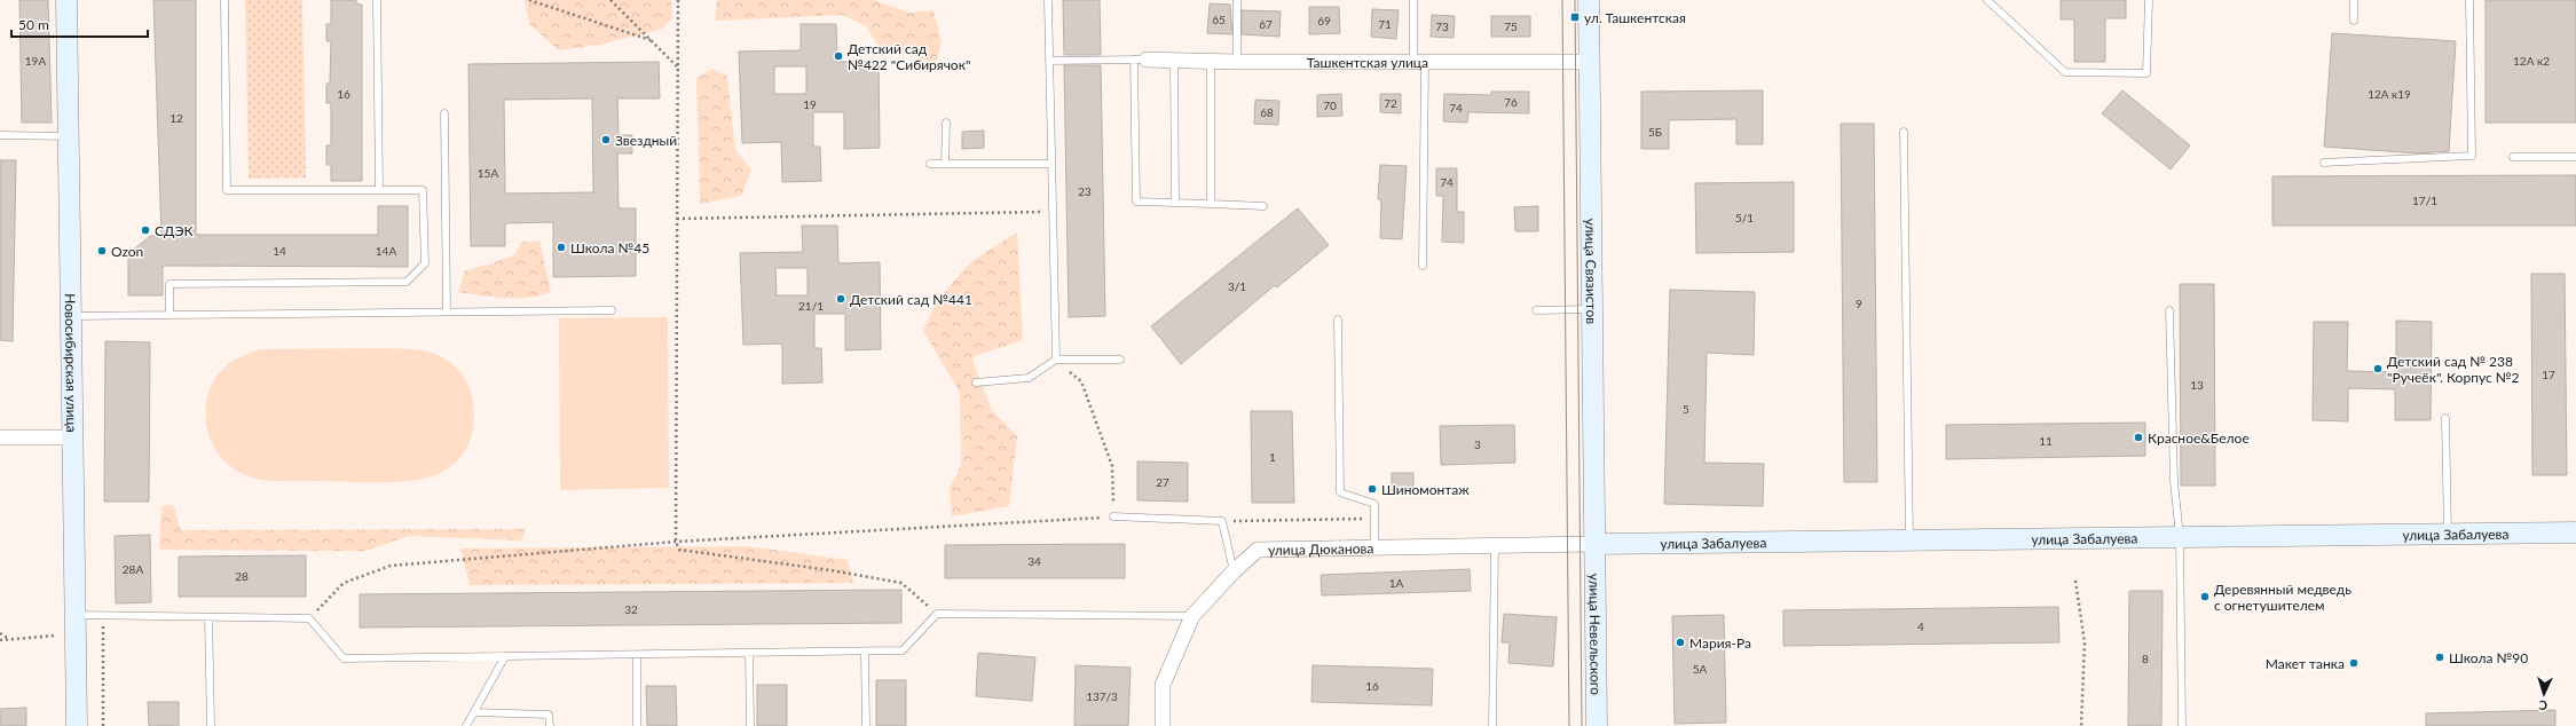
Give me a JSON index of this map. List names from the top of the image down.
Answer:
{
  "streets": {
    "street": [
      "Ташкентская улица",
      "улица Связистов",
      "Новосибирская улица",
      "улица Забалуева",
      "улица Дюканова",
      "улица Невельского"
    ]
  },
  "crossings": [
    ["Ташкентская улица", "улица Связистов"],
    ["улица Связистов", "улица Забалуева"],
    ["улица Связистов", "улица Дюканова"],
    ["улица Связистов", "улица Невельского"],
    ["улица Забалуева", "улица Дюканова"],
    ["улица Забалуева", "улица Невельского"],
    ["улица Дюканова", "улица Невельского"]
  ],
  "places": {
    "transit": ["ул. Ташкентская"],
    "other": [
      "Детский сад №422 \"Сибирячок\"",
      "Звездный",
      "СДЭК",
      "Школа №45",
      "Ozon",
      "Детский сад №441",
      "Детский сад № 238 \"Ручеёк\". Корпус №2",
      "Красное&Белое",
      "Шиномонтаж",
      "Деревянный медведь с огнетушителем",
      "Мария-Ра",
      "Школа №90",
      "Макет танка"
    ]
  },
  "house_numbers": [
    "65",
    "69",
    "67",
    "71",
    "73",
    "75",
    "19А",
    "12А к2",
    "16",
    "12А к19",
    "76",
    "72",
    "19",
    "70",
    "74",
    "68",
    "12",
    "5Б",
    "15А",
    "74",
    "23",
    "17/1",
    "5/1",
    "14",
    "14А",
    "3/1",
    "9",
    "21/1",
    "17",
    "13",
    "5",
    "11",
    "3",
    "1",
    "27",
    "34",
    "28А",
    "28",
    "1А",
    "32",
    "4",
    "8",
    "5А",
    "16",
    "137/3"
  ],
  "scale_bar": "50 m",
  "north": "bottom"
}
